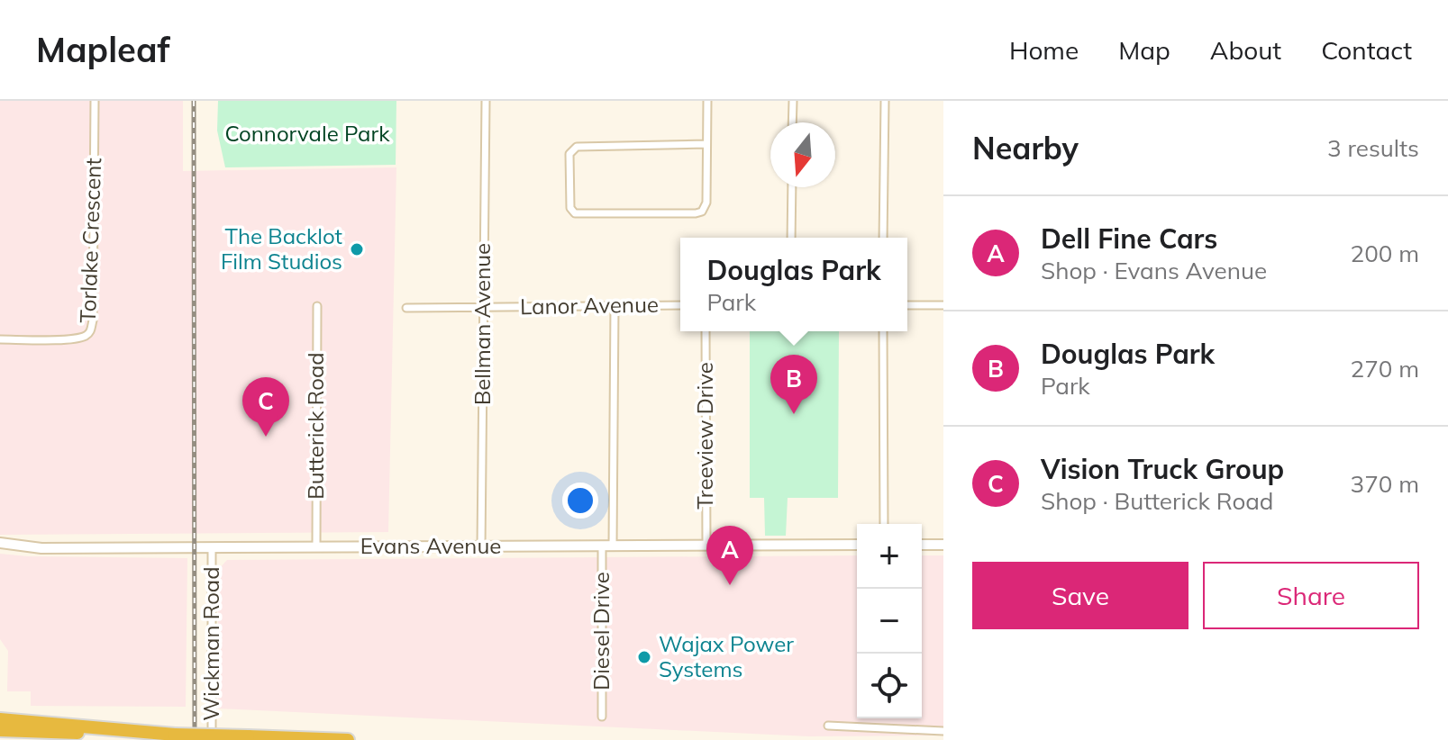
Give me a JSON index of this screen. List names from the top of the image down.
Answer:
{
  "streets": {
    "main road": ["Evans Avenue"],
    "street": [
      "Torlake Crescent",
      "Lanor Avenue",
      "Bellman Avenue",
      "Butterick Road",
      "Treeview Drive",
      "Diesel Drive",
      "Wickman Road"
    ]
  },
  "crossings": [
    ["Lanor Avenue", "Bellman Avenue"],
    ["Bellman Avenue", "Evans Avenue"],
    ["Butterick Road", "Evans Avenue"],
    ["Treeview Drive", "Evans Avenue"],
    ["Evans Avenue", "Diesel Drive"],
    ["Evans Avenue", "Wickman Road"]
  ],
  "parks": ["Connorvale Park"],
  "places": ["The Backlot Film Studios", "Wajax Power Systems"],
  "north": "bottom",
  "page": {
    "header": "Mapleaf",
    "nav": [
      "Home",
      "Map",
      "About",
      "Contact"
    ],
    "heading": ["Nearby", "3 results"],
    "list": [
      {
        "mark": "A",
        "name": "Dell Fine Cars",
        "note": "Shop · Evans Avenue",
        "value": "200 m"
      },
      {
        "mark": "B",
        "name": "Douglas Park",
        "note": "Park",
        "value": "270 m"
      },
      {
        "mark": "C",
        "name": "Vision Truck Group",
        "note": "Shop · Butterick Road",
        "value": "370 m"
      }
    ],
    "popup": ["Douglas Park", "Park"],
    "pins": ["B", "C", "A"],
    "map_buttons": ["+", "−"],
    "buttons": ["Save", "Share"]
  }
}
